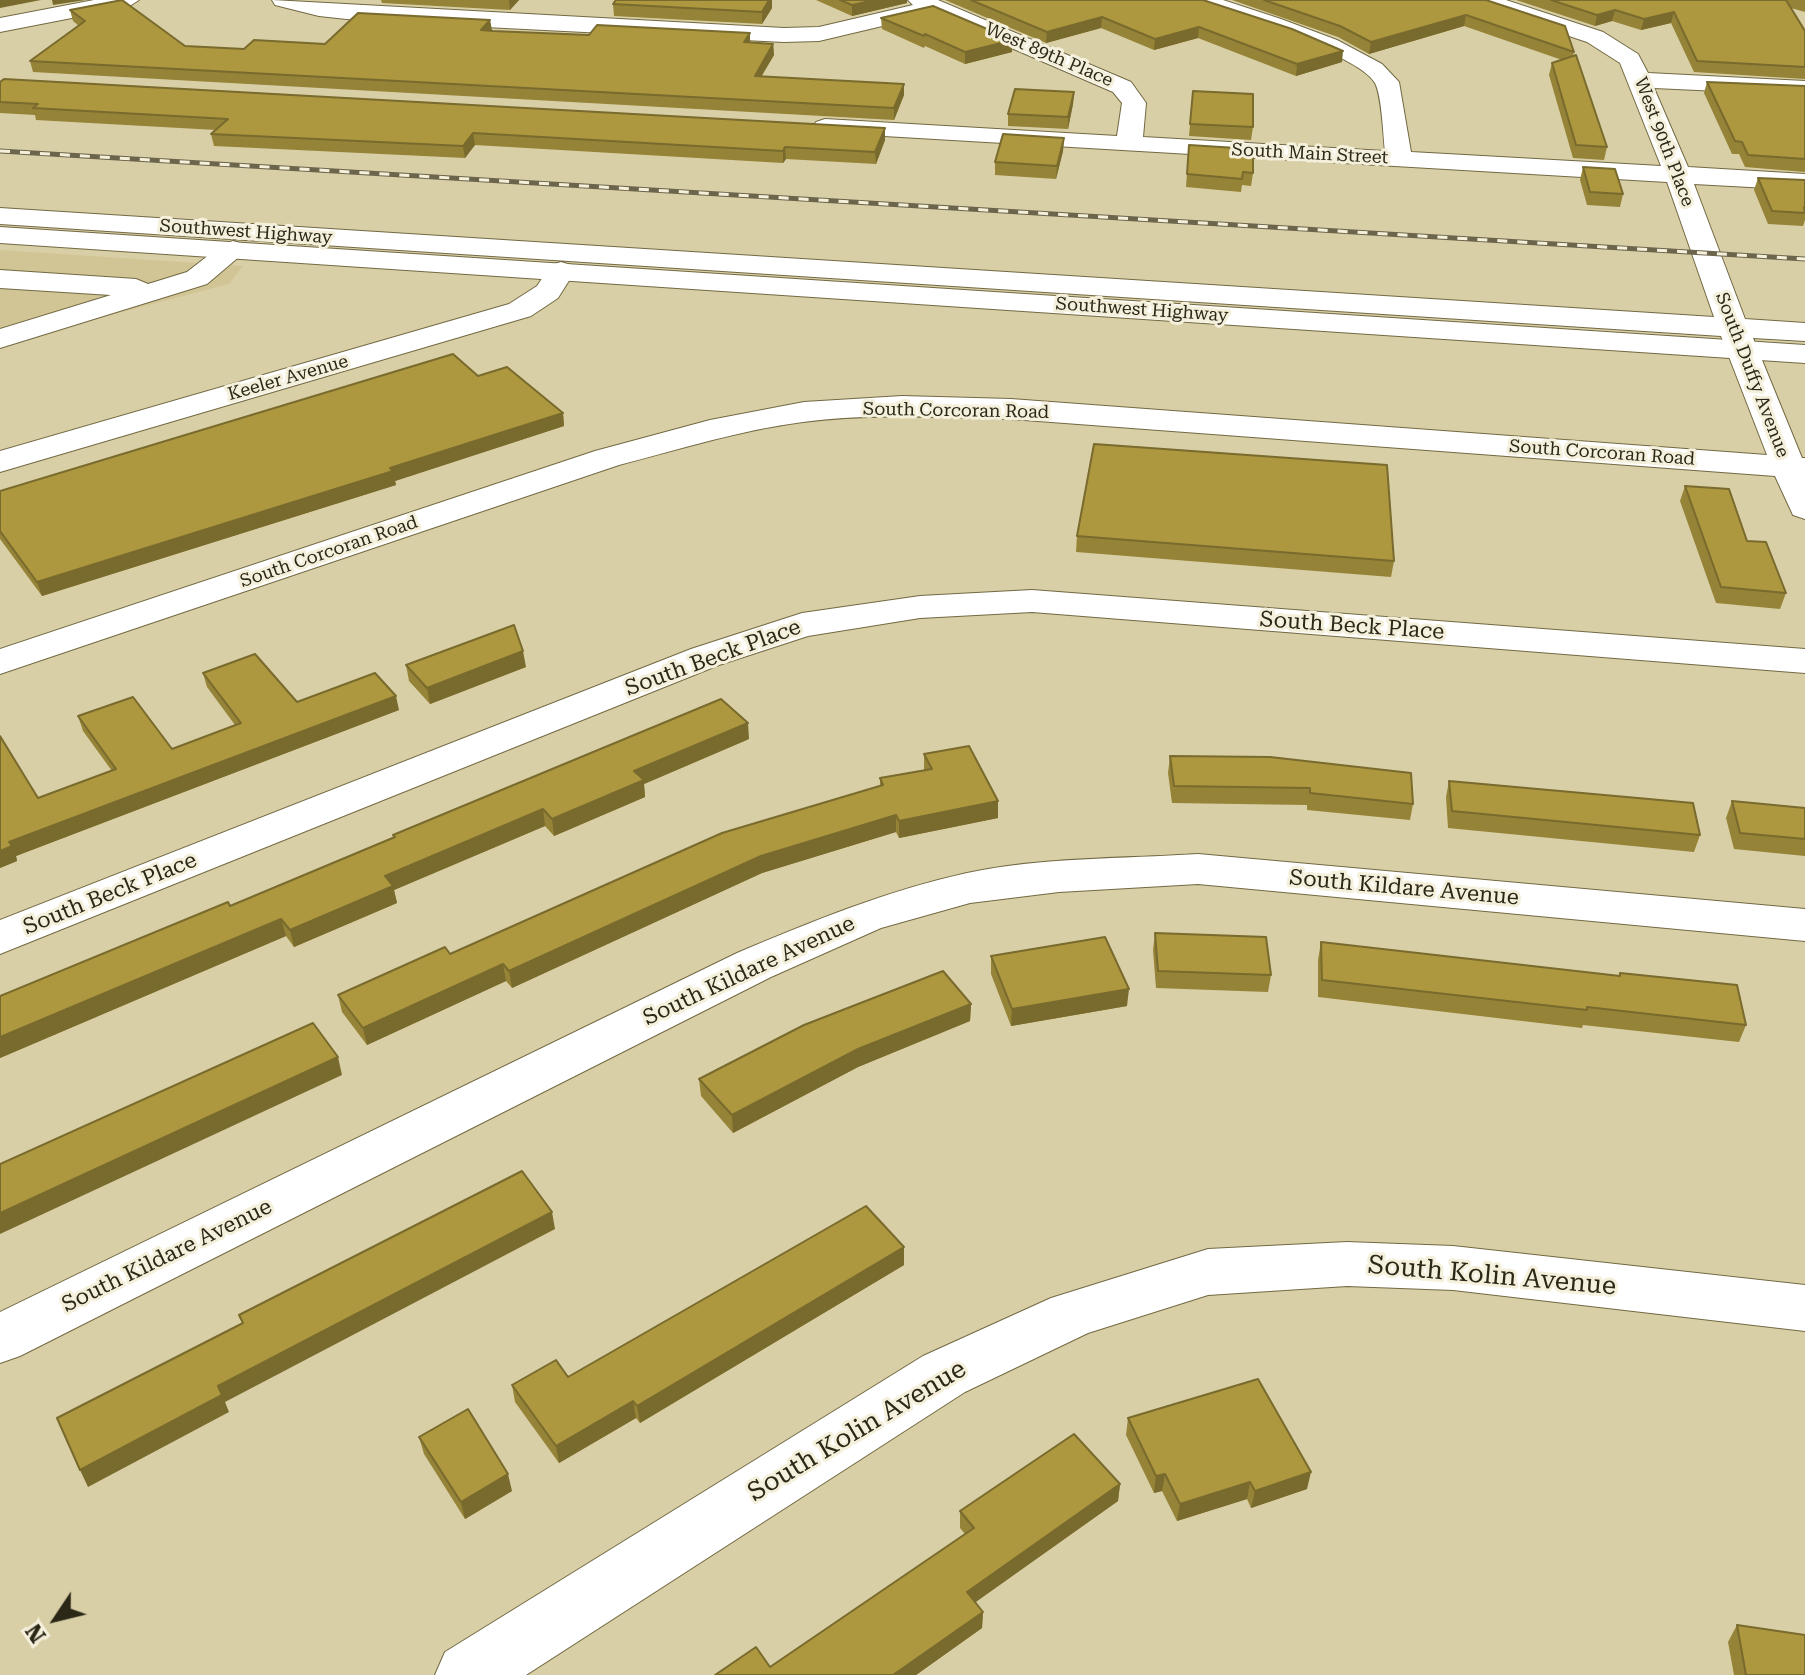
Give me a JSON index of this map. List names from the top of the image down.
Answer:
{
  "streets": {
    "street": [
      "West 89th Place",
      "West 90th Place",
      "South Main Street",
      "Southwest Highway",
      "South Duffy Avenue",
      "Keeler Avenue",
      "South Corcoran Road",
      "South Beck Place",
      "South Kildare Avenue",
      "South Kolin Avenue"
    ]
  },
  "crossings": [
    ["West 89th Place", "South Main Street"],
    ["West 90th Place", "South Main Street"],
    ["West 90th Place", "South Duffy Avenue"],
    ["Southwest Highway", "South Duffy Avenue"],
    ["Southwest Highway", "Keeler Avenue"],
    ["South Duffy Avenue", "South Corcoran Road"]
  ],
  "north": "bottom left"
}
